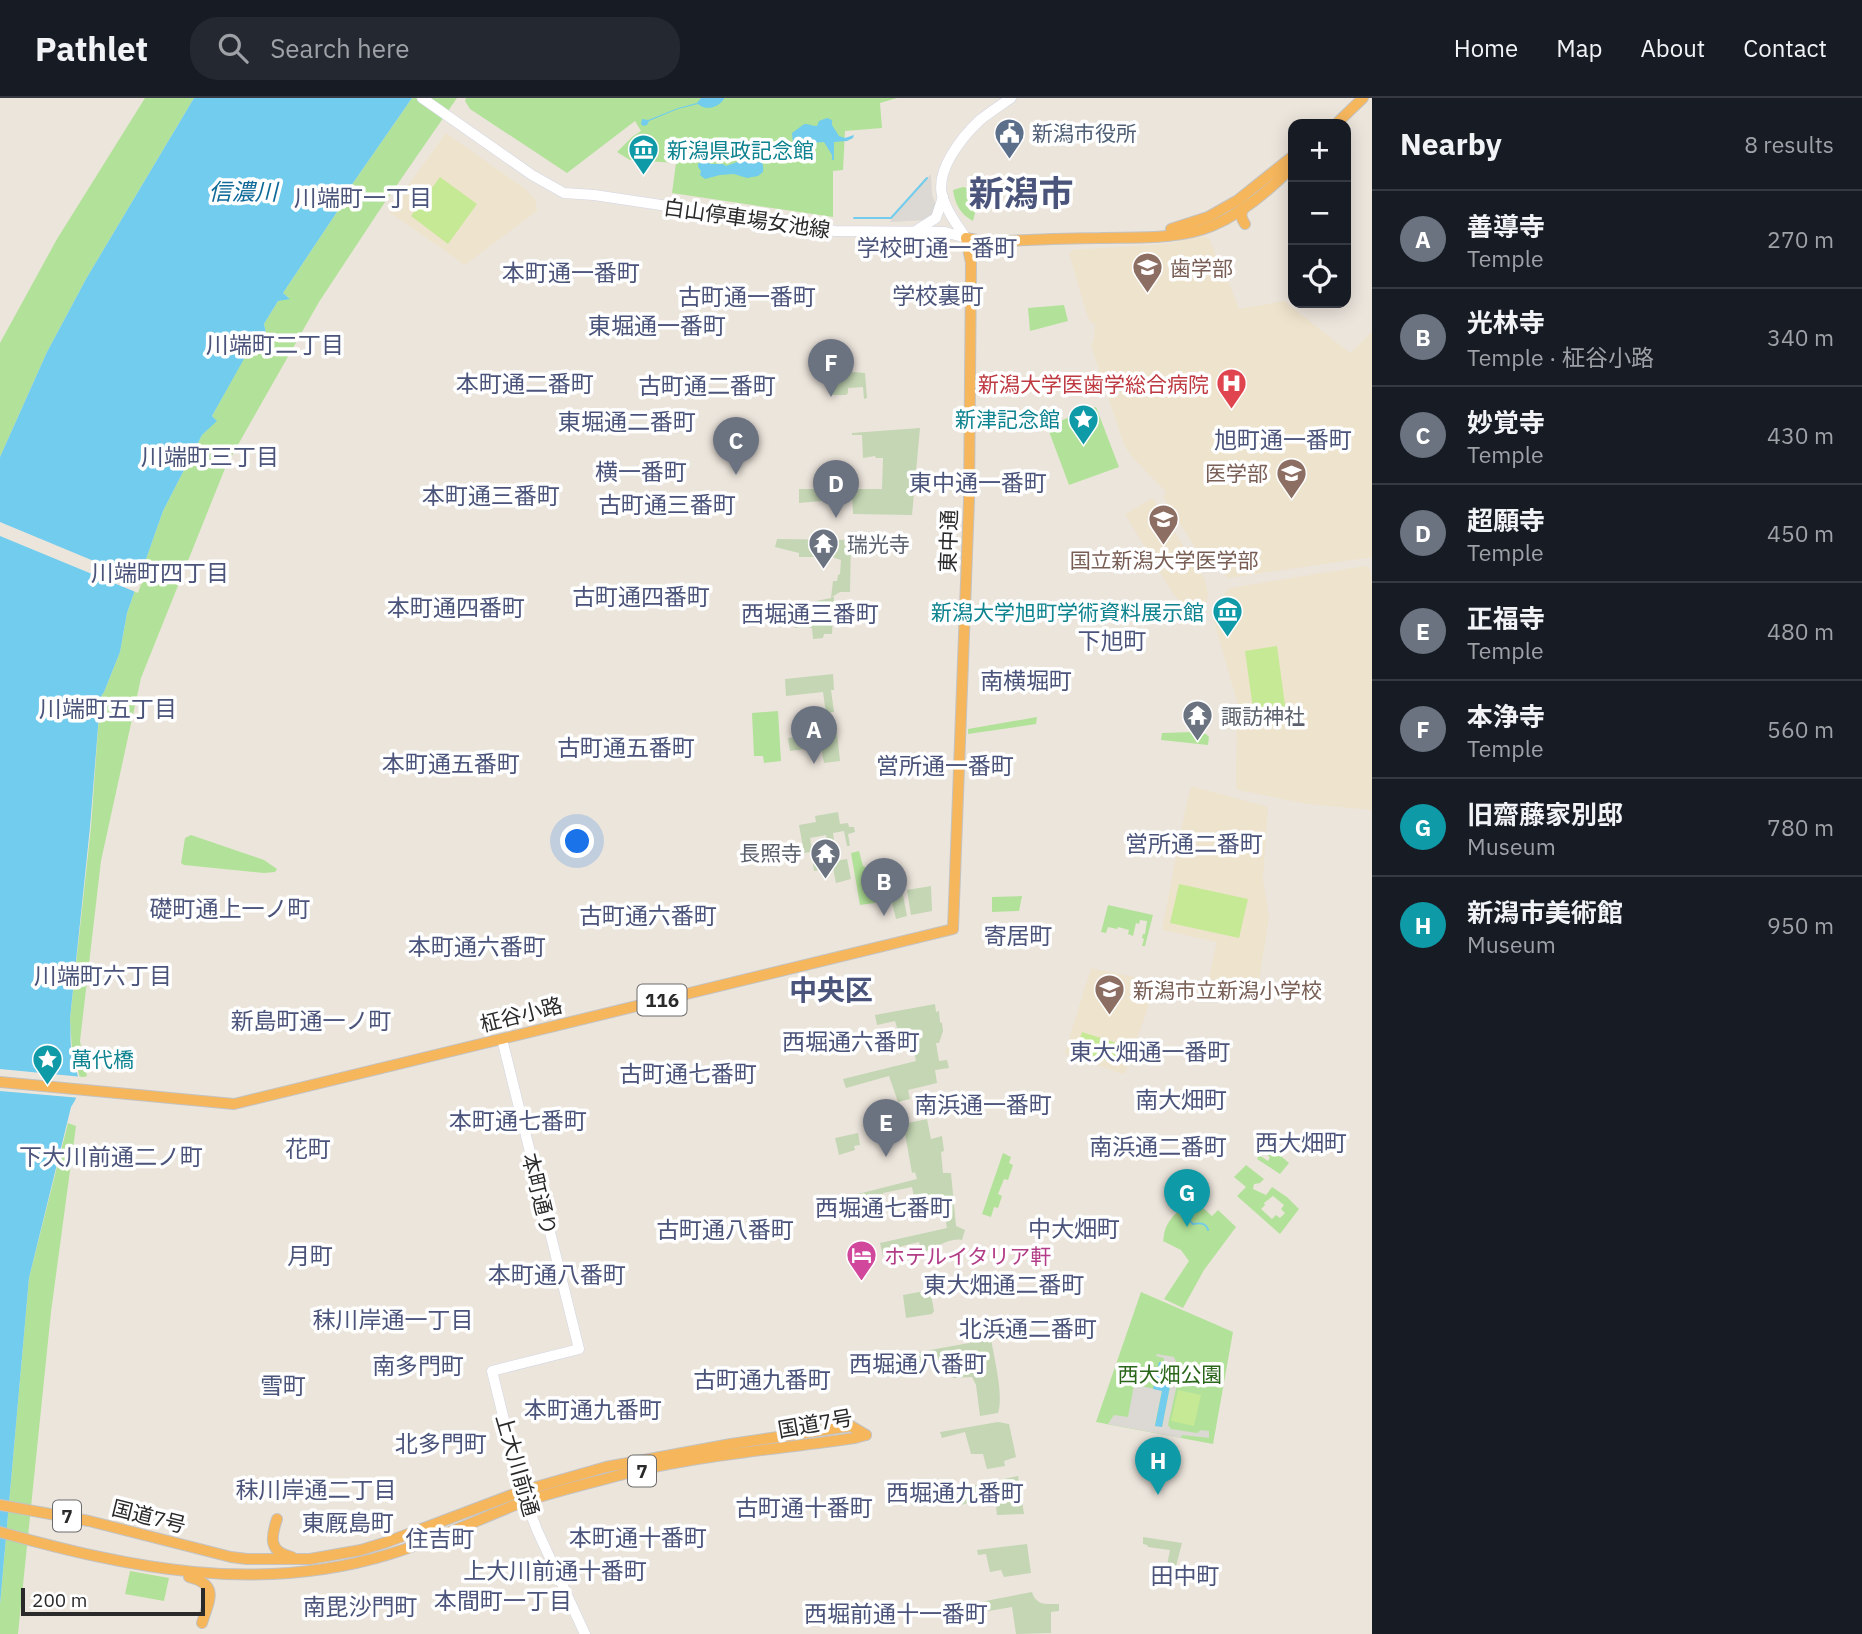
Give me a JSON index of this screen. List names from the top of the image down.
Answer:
{
  "streets": {
    "highway": [
      "東中通",
      "116",
      "柾谷小路",
      "国道7号",
      "7"
    ],
    "main road": ["白山停車場女池線", "本町通り", "上大川前通"]
  },
  "crossings": [
    ["白山停車場女池線", "東中通"],
    ["東中通", "柾谷小路"],
    ["柾谷小路", "本町通り"],
    ["本町通り", "上大川前通"],
    ["国道7号", "上大川前通"]
  ],
  "districts": [
    "新潟市",
    "川端町一丁目",
    "学校町通一番町",
    "本町通一番町",
    "学校裏町",
    "古町通一番町",
    "東堀通一番町",
    "川端町二丁目",
    "本町通二番町",
    "古町通二番町",
    "東堀通二番町",
    "旭町通一番町",
    "川端町三丁目",
    "横一番町",
    "東中通一番町",
    "本町通三番町",
    "古町通三番町",
    "川端町四丁目",
    "古町通四番町",
    "本町通四番町",
    "西堀通三番町",
    "下旭町",
    "南横堀町",
    "川端町五丁目",
    "古町通五番町",
    "本町通五番町",
    "営所通一番町",
    "営所通二番町",
    "礎町通上一ノ町",
    "古町通六番町",
    "寄居町",
    "本町通六番町",
    "川端町六丁目",
    "中央区",
    "新島町通一ノ町",
    "西堀通六番町",
    "東大畑通一番町",
    "古町通七番町",
    "南大畑町",
    "南浜通一番町",
    "本町通七番町",
    "西大畑町",
    "南浜通二番町",
    "花町",
    "下大川前通二ノ町",
    "西堀通七番町",
    "中大畑町",
    "古町通八番町",
    "月町",
    "本町通八番町",
    "東大畑通二番町",
    "秣川岸通一丁目",
    "北浜通二番町",
    "西堀通八番町",
    "南多門町",
    "古町通九番町",
    "雪町",
    "本町通九番町",
    "北多門町",
    "秣川岸通二丁目",
    "西堀通九番町",
    "古町通十番町",
    "東厩島町",
    "本町通十番町",
    "住吉町",
    "上大川前通十番町",
    "田中町",
    "本間町一丁目",
    "南毘沙門町",
    "西堀前通十一番町"
  ],
  "water": ["信濃川"],
  "parks": ["西大畑公園"],
  "places": {
    "public building": ["新潟市役所"],
    "museum": ["新潟県政記念館", "新潟大学旭町学術資料展示館"],
    "school or university": [
      "歯学部",
      "医学部",
      "国立新潟大学医学部",
      "新潟市立新潟小学校"
    ],
    "hospital": ["新潟大学医歯学総合病院"],
    "place": ["新津記念館", "萬代橋"],
    "temple": ["瑞光寺", "諏訪神社", "長照寺"],
    "hotel": ["ホテルイタリア軒"]
  },
  "scale_bar": "200 m",
  "page": {
    "header": "Pathlet",
    "search": "Search here",
    "nav": [
      "Home",
      "Map",
      "About",
      "Contact"
    ],
    "heading": ["Nearby", "8 results"],
    "map_buttons": ["+", "−"],
    "list": [
      {
        "mark": "A",
        "name": "善導寺",
        "note": "Temple",
        "value": "270 m"
      },
      {
        "mark": "B",
        "name": "光林寺",
        "note": "Temple · 柾谷小路",
        "value": "340 m"
      },
      {
        "mark": "C",
        "name": "妙覚寺",
        "note": "Temple",
        "value": "430 m"
      },
      {
        "mark": "D",
        "name": "超願寺",
        "note": "Temple",
        "value": "450 m"
      },
      {
        "mark": "E",
        "name": "正福寺",
        "note": "Temple",
        "value": "480 m"
      },
      {
        "mark": "F",
        "name": "本浄寺",
        "note": "Temple",
        "value": "560 m"
      },
      {
        "mark": "G",
        "name": "旧齋藤家別邸",
        "note": "Museum",
        "value": "780 m"
      },
      {
        "mark": "H",
        "name": "新潟市美術館",
        "note": "Museum",
        "value": "950 m"
      }
    ],
    "pins": [
      "F",
      "C",
      "D",
      "A",
      "B",
      "E",
      "G",
      "H"
    ],
    "scale": "200 m"
  }
}
